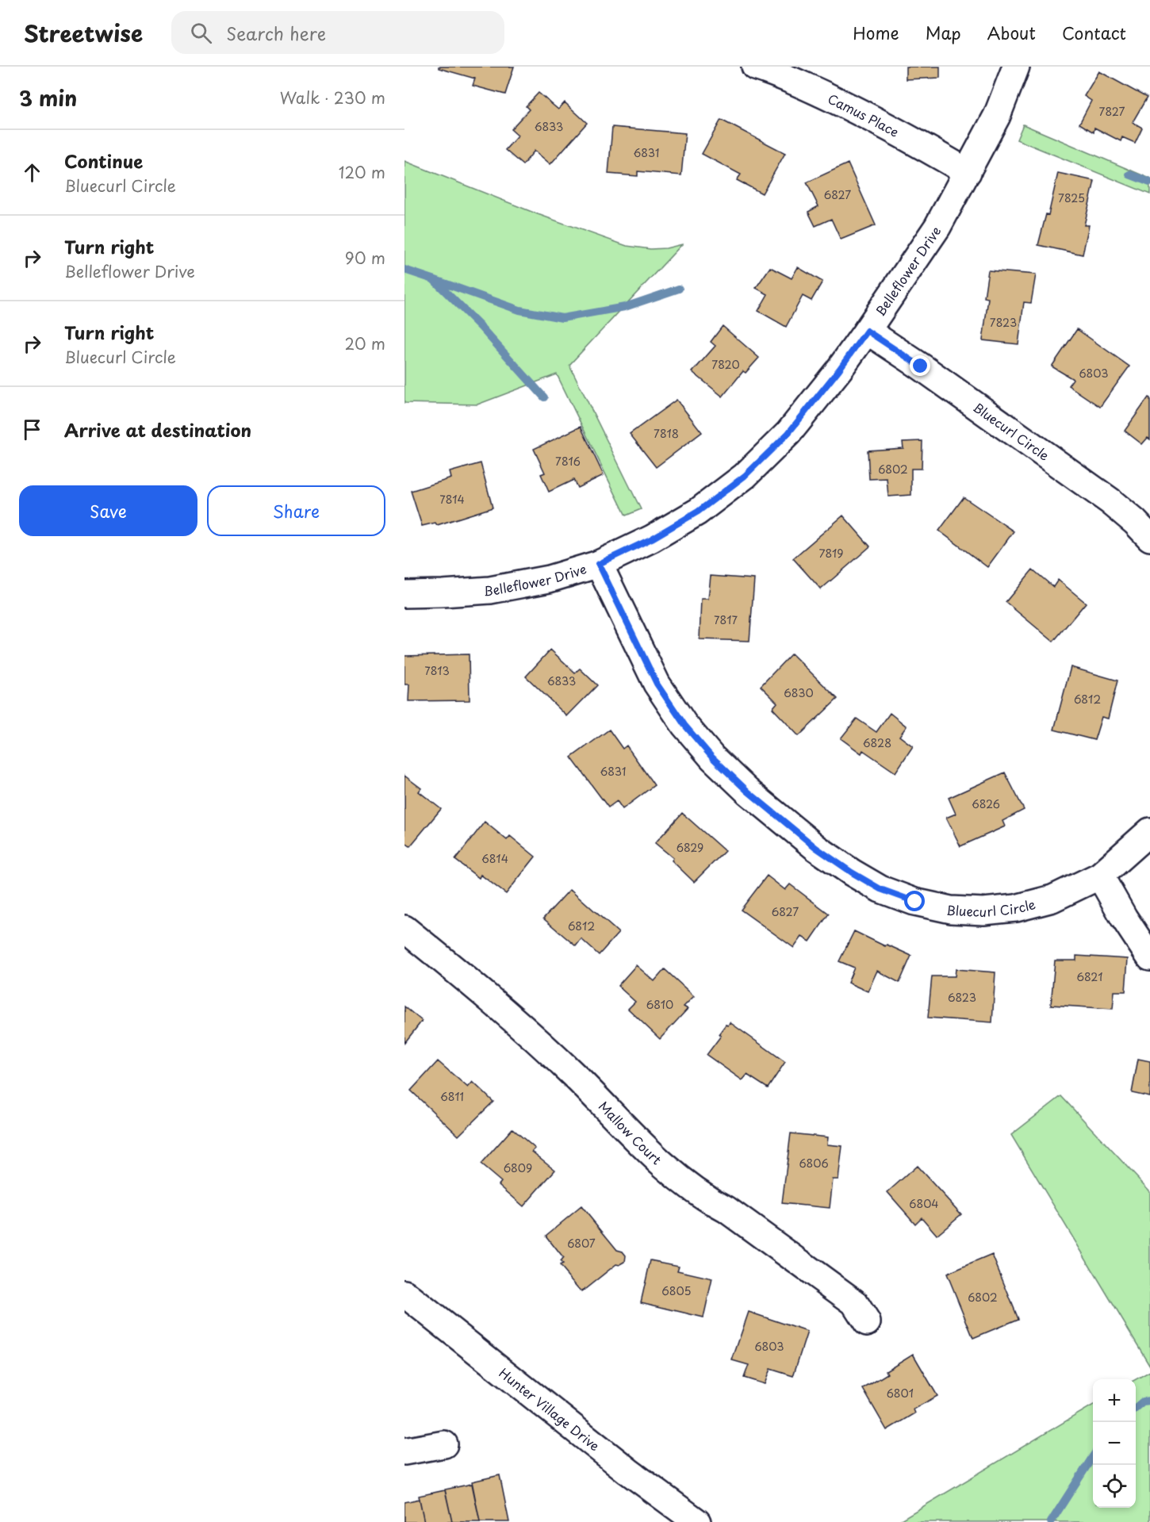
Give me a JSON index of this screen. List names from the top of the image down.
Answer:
{
  "streets": {
    "street": [
      "Camus Place",
      "Belleflower Drive",
      "Bluecurl Circle",
      "Mallow Court",
      "Hunter Village Drive"
    ]
  },
  "crossings": [
    ["Camus Place", "Belleflower Drive"],
    ["Belleflower Drive", "Bluecurl Circle"]
  ],
  "house_numbers": [
    "7827",
    "6833",
    "6831",
    "6827",
    "7825",
    "7823",
    "7820",
    "6803",
    "7818",
    "7816",
    "6802",
    "7814",
    "7819",
    "7817",
    "7813",
    "6833",
    "6830",
    "6812",
    "6828",
    "6831",
    "6826",
    "6829",
    "6814",
    "6827",
    "6812",
    "6821",
    "6823",
    "6810",
    "6811",
    "6806",
    "6809",
    "6804",
    "6807",
    "6805",
    "6802",
    "6803",
    "6801"
  ],
  "page": {
    "header": "Streetwise",
    "search": "Search here",
    "nav": [
      "Home",
      "Map",
      "About",
      "Contact"
    ],
    "heading": ["3 min", "Walk · 230 m"],
    "list": [
      ["Continue", "Bluecurl Circle", "120 m"],
      ["Turn right", "Belleflower Drive", "90 m"],
      ["Turn right", "Bluecurl Circle", "20 m"],
      "Arrive at destination"
    ],
    "buttons": ["Save", "Share"],
    "map_buttons": ["+", "−"]
  }
}
